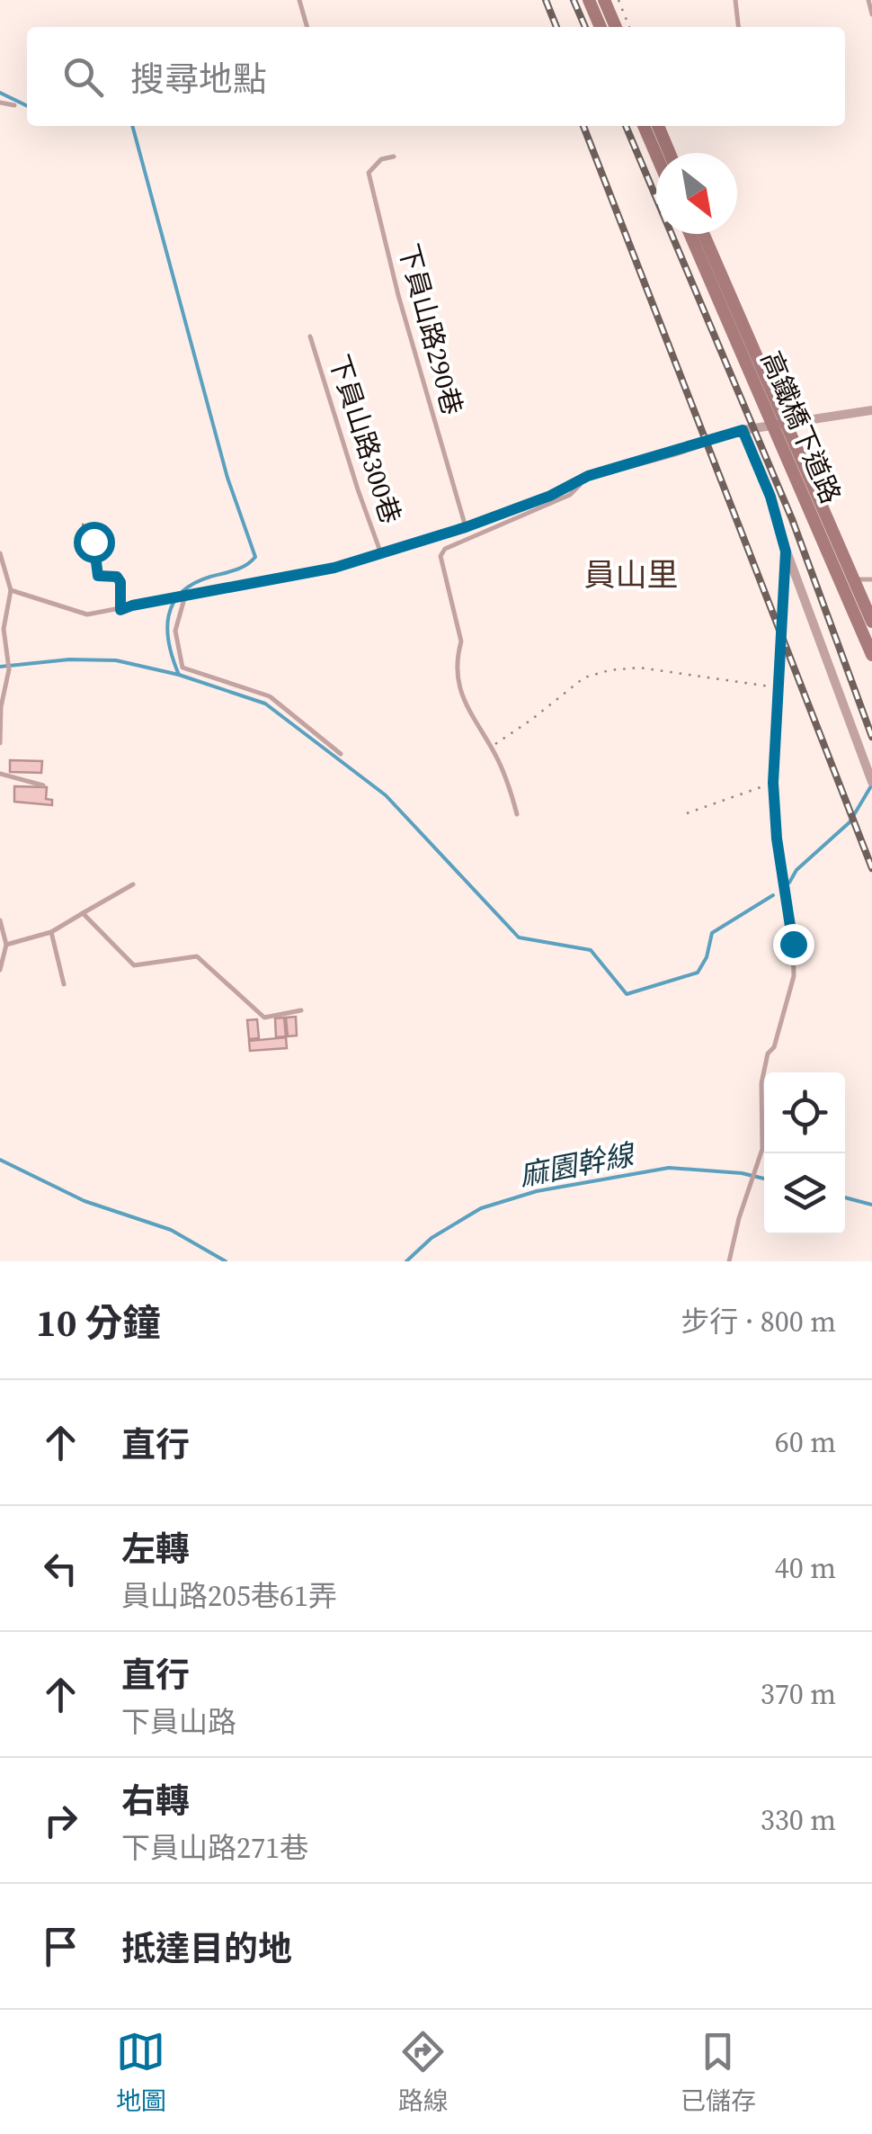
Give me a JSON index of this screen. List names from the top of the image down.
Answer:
{
  "streets": {
    "street": ["高鐵橋下道路"],
    "lane": ["下員山路290巷", "下員山路300巷"]
  },
  "districts": ["員山里"],
  "water": ["麻園幹線"],
  "north": "bottom right",
  "page": {
    "search": "搜尋地點",
    "heading": ["10 分鐘", "步行 · 800 m"],
    "list": [
      ["直行", "60 m"],
      ["左轉", "員山路205巷61弄", "40 m"],
      ["直行", "下員山路", "370 m"],
      ["右轉", "下員山路271巷", "330 m"],
      "抵達目的地"
    ],
    "nav": ["地圖", "路線", "已儲存"]
  }
}
